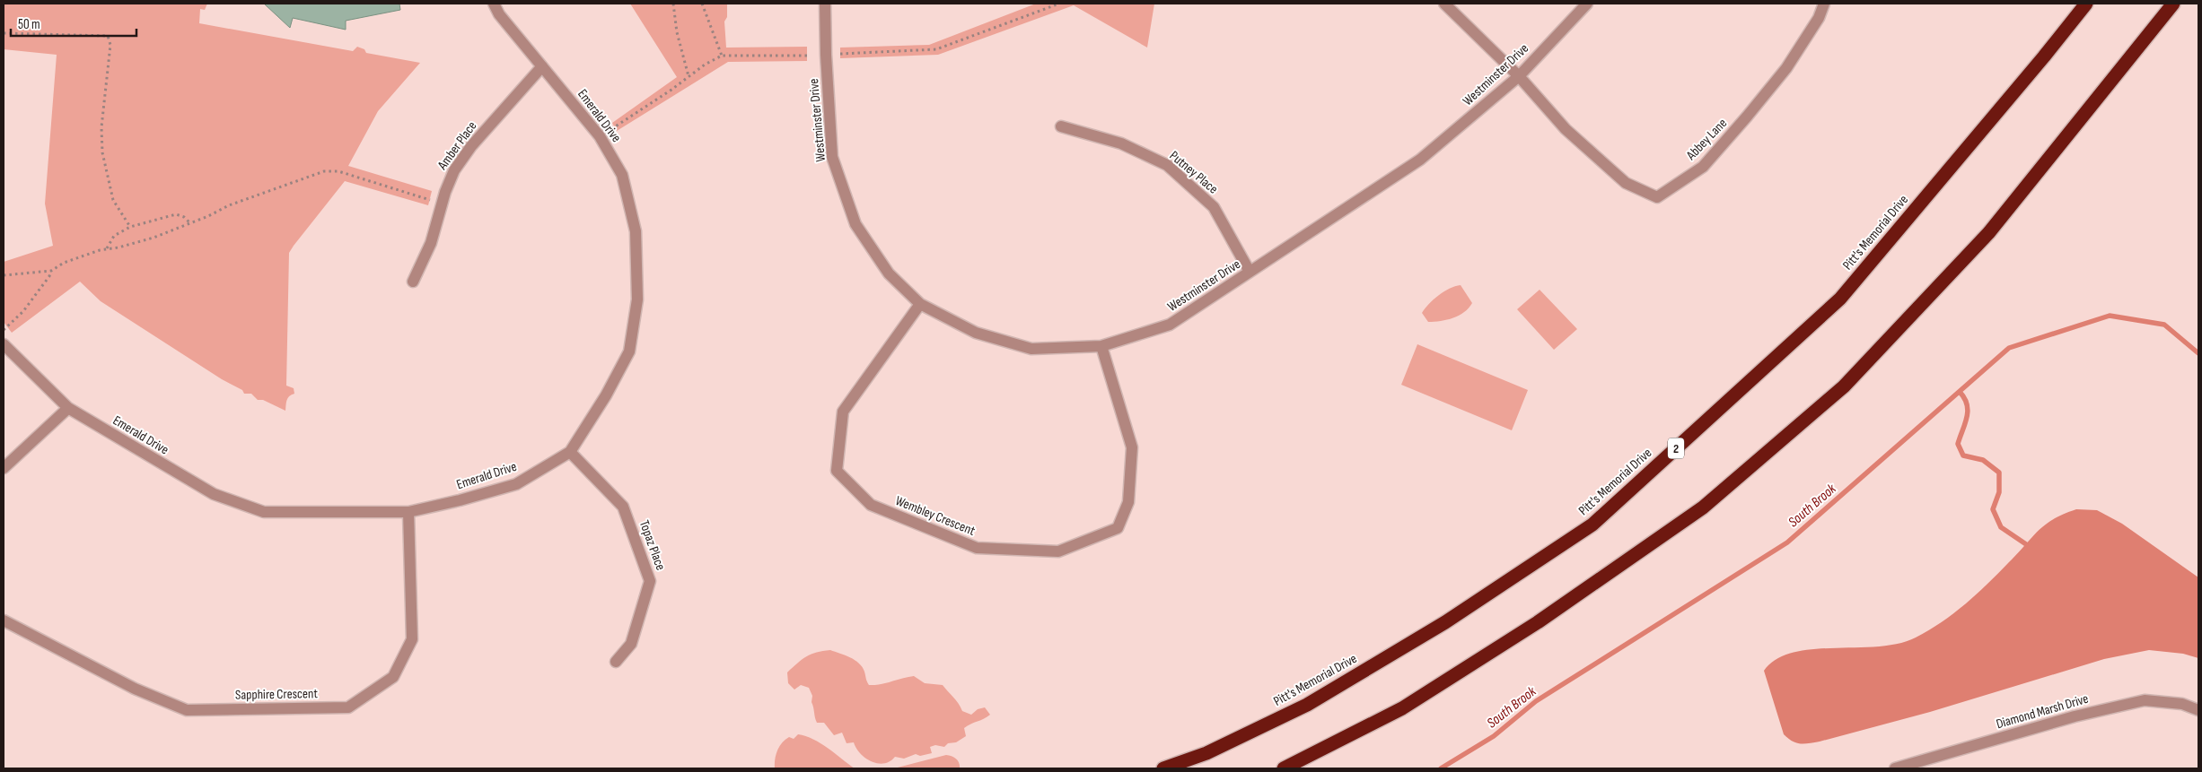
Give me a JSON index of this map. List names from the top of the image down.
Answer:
{
  "streets": {
    "highway": ["Pitt's Memorial Drive", "2"],
    "street": [
      "Westminster Drive",
      "Emerald Drive",
      "Abbey Lane",
      "Amber Place",
      "Putney Place",
      "Wembley Crescent",
      "Topaz Place",
      "Sapphire Crescent",
      "Diamond Marsh Drive"
    ]
  },
  "crossings": [
    ["Westminster Drive", "Abbey Lane"],
    ["Westminster Drive", "Putney Place"],
    ["Westminster Drive", "Wembley Crescent"],
    ["Emerald Drive", "Amber Place"],
    ["Emerald Drive", "Topaz Place"],
    ["Emerald Drive", "Sapphire Crescent"]
  ],
  "water": ["South Brook"],
  "scale_bar": "50 m"
}
